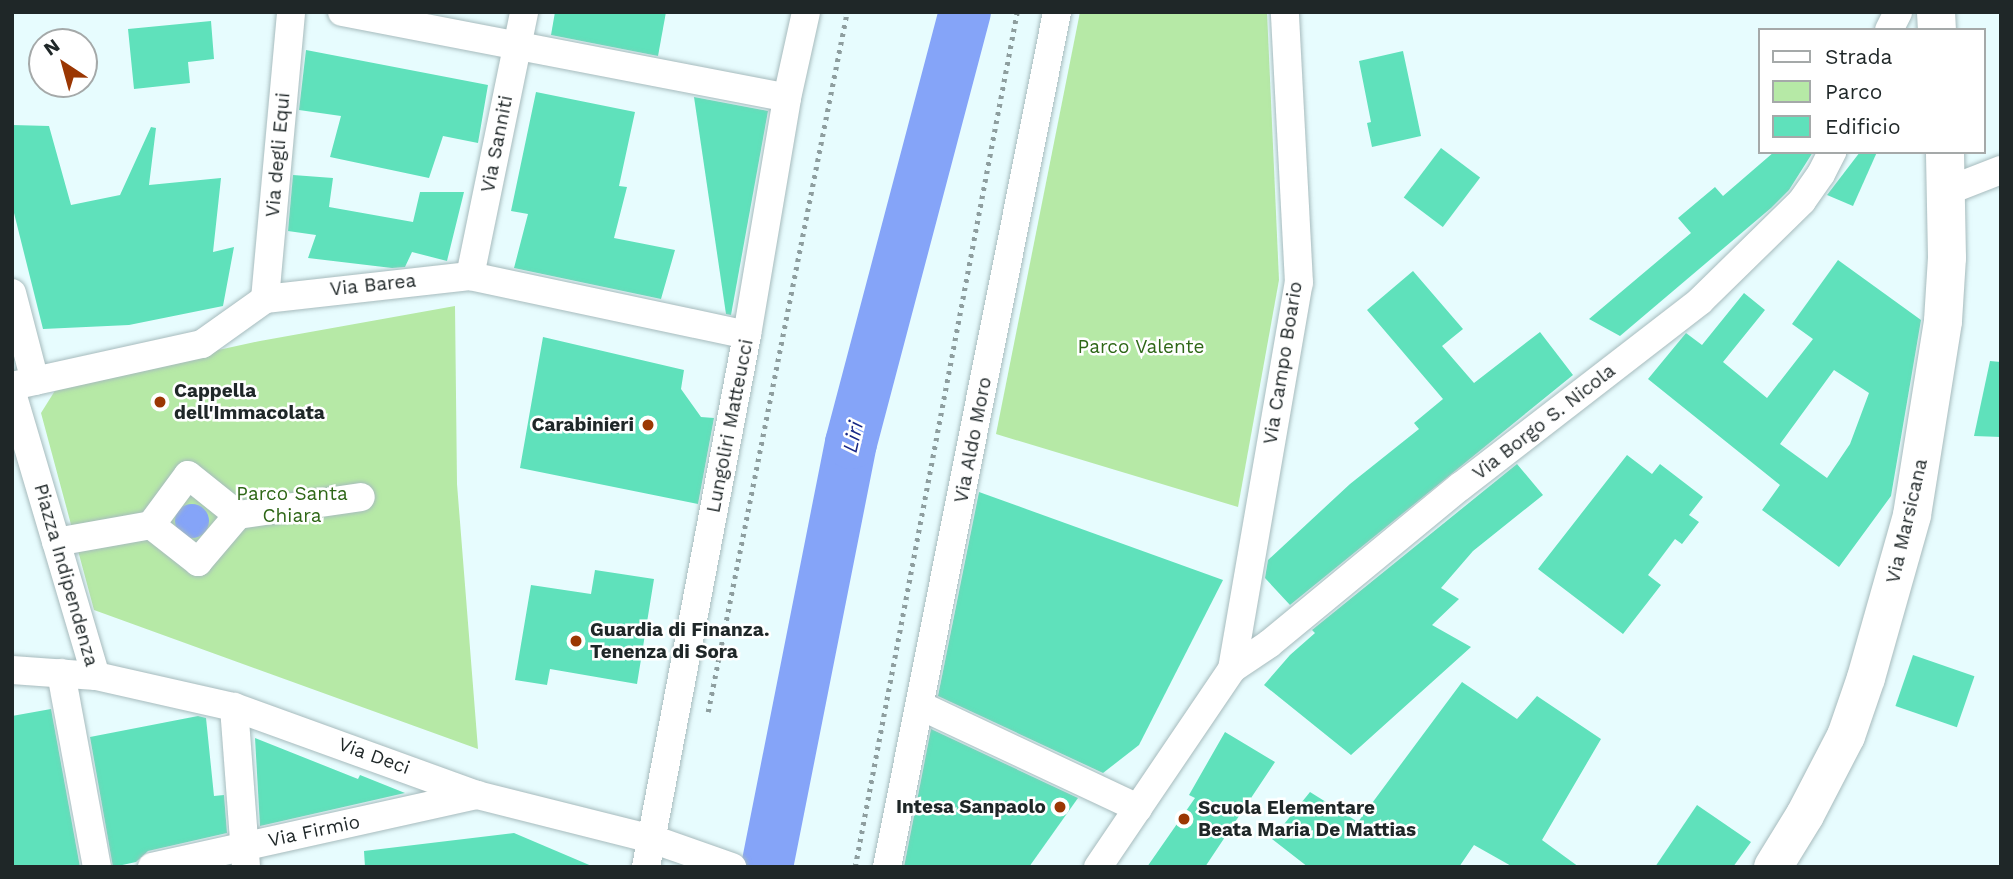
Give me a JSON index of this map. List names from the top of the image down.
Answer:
{
  "streets": {
    "main road": ["Via Marsicana"],
    "street": [
      "Via Sanniti",
      "Via degli Equi",
      "Via Barea",
      "Via Campo Boario",
      "Via Borgo S. Nicola",
      "Lungoliri Matteucci",
      "Via Aldo Moro",
      "Piazza Indipendenza",
      "Via Deci",
      "Via Firmio"
    ]
  },
  "crossings": [
    ["Via Sanniti", "Via Barea"],
    ["Via degli Equi", "Via Barea"],
    ["Via Barea", "Lungoliri Matteucci"],
    ["Via Barea", "Piazza Indipendenza"],
    ["Via Campo Boario", "Via Borgo S. Nicola"],
    ["Lungoliri Matteucci", "Via Deci"],
    ["Piazza Indipendenza", "Via Deci"],
    ["Via Deci", "Via Firmio"]
  ],
  "water": ["Liri"],
  "parks": ["Parco Valente", "Parco Santa Chiara"],
  "places": [
    "Cappella dell'Immacolata",
    "Carabinieri",
    "Guardia di Finanza. Tenenza di Sora",
    "Intesa Sanpaolo",
    "Scuola Elementare Beata Maria De Mattias"
  ],
  "legend": ["Strada", "Parco", "Edificio"],
  "north": "top left"
}
